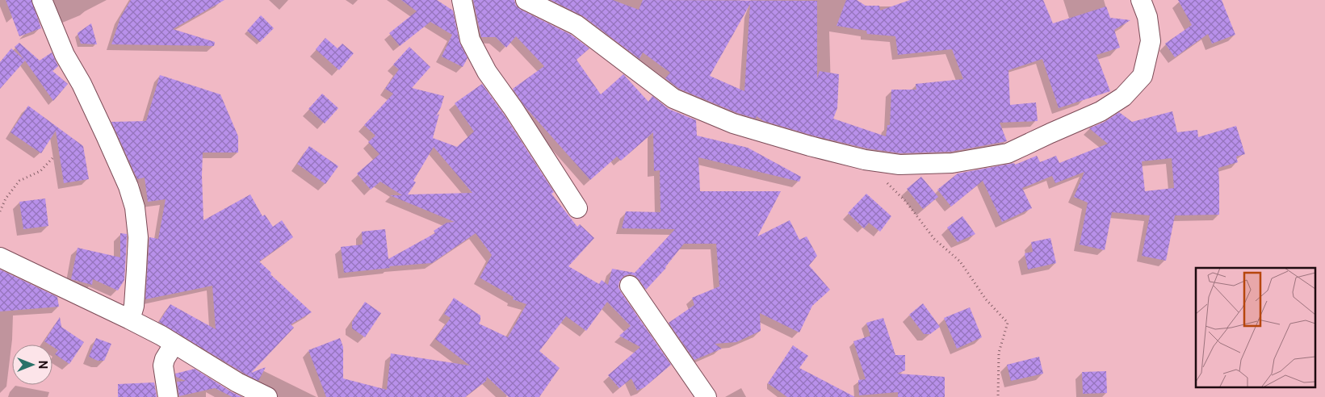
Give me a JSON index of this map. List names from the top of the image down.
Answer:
{
  "north": "right"
}
